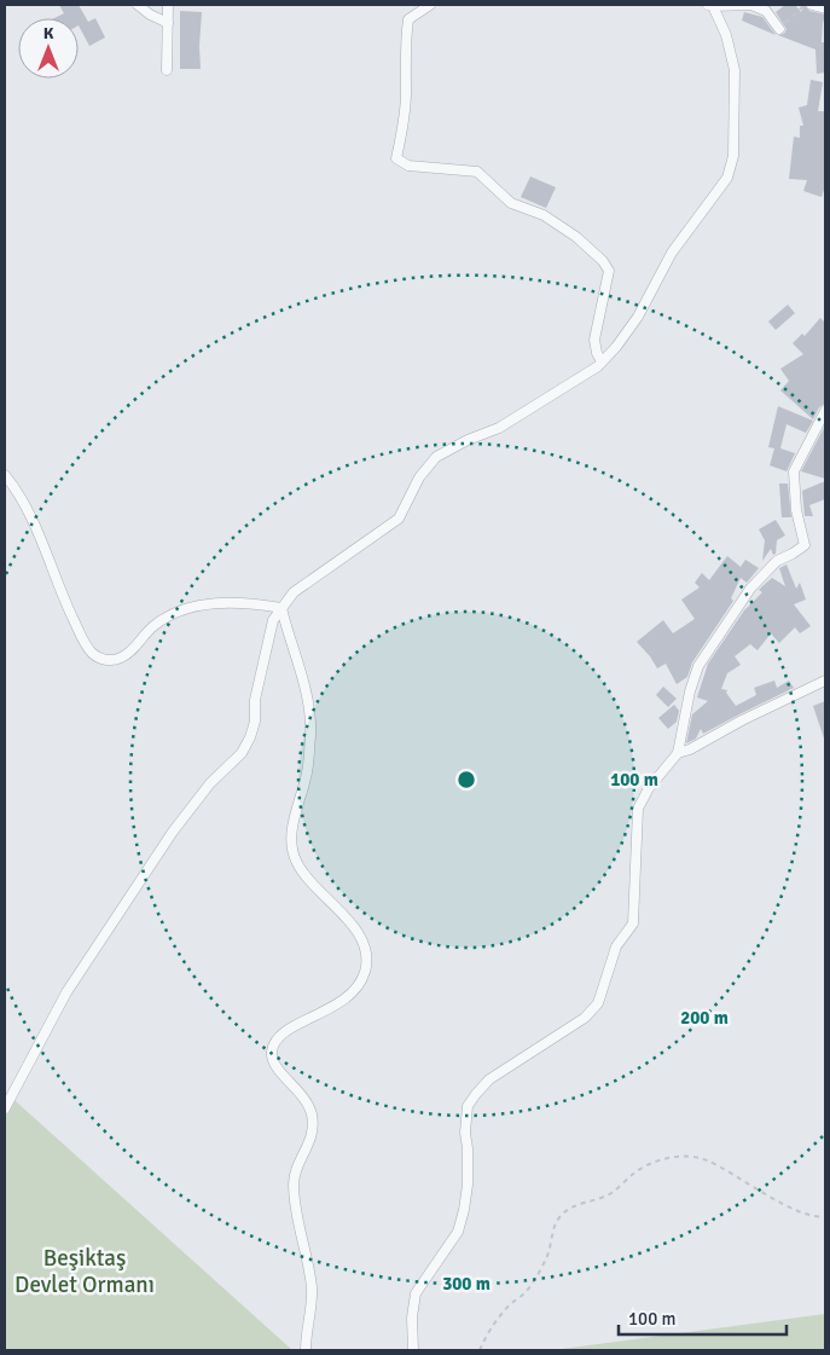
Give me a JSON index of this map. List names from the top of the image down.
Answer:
{
  "parks": ["Beşiktaş Devlet Ormanı"],
  "scale_bar": "100 m",
  "north": "top",
  "rings": ["100 m", "200 m", "300 m"]
}
